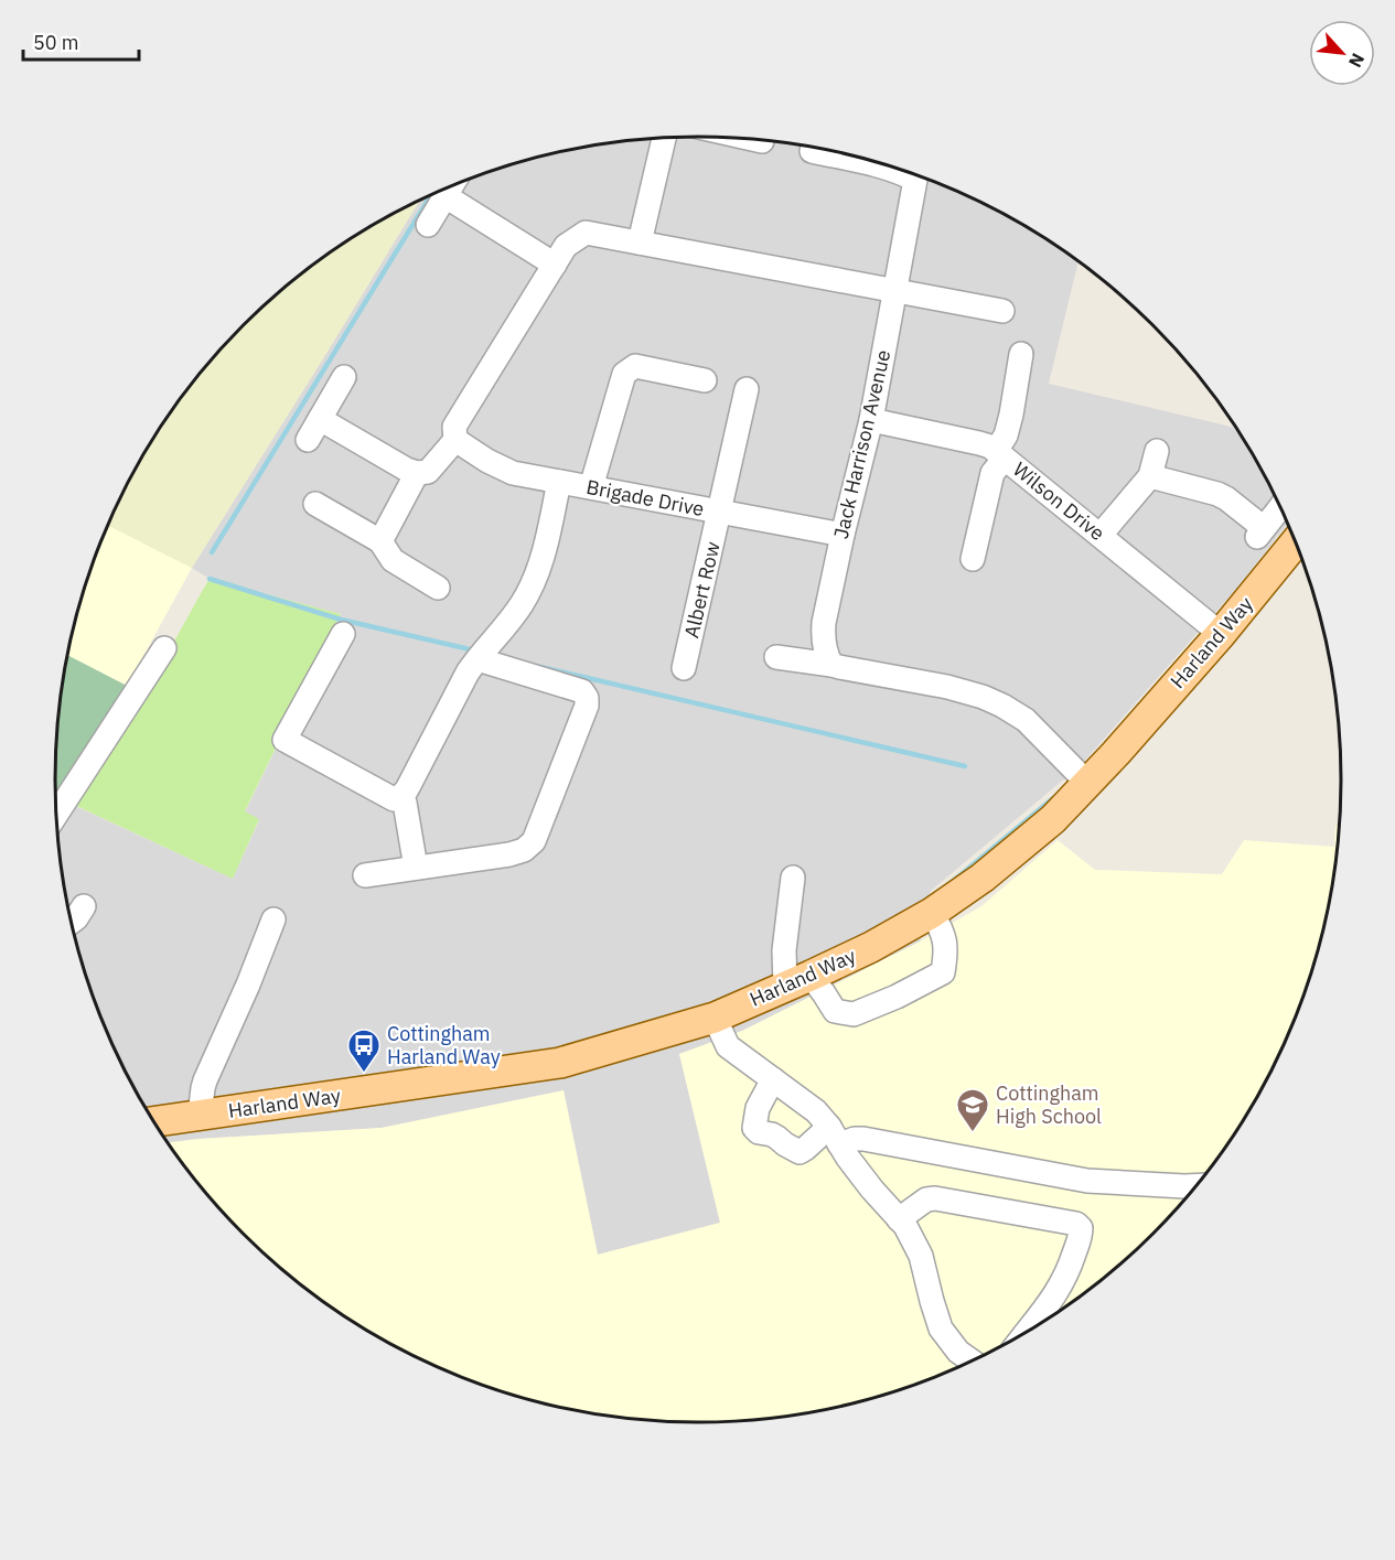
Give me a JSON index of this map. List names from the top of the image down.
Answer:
{
  "streets": {
    "main road": ["Harland Way"],
    "street": [
      "Jack Harrison Avenue",
      "Brigade Drive",
      "Wilson Drive",
      "Albert Row"
    ]
  },
  "crossings": [
    ["Jack Harrison Avenue", "Brigade Drive"],
    ["Jack Harrison Avenue", "Wilson Drive"],
    ["Brigade Drive", "Albert Row"],
    ["Wilson Drive", "Harland Way"]
  ],
  "places": {
    "bus stop": ["Cottingham Harland Way"],
    "school or university": ["Cottingham High School"]
  },
  "scale_bar": "50 m",
  "north": "bottom right"
}
